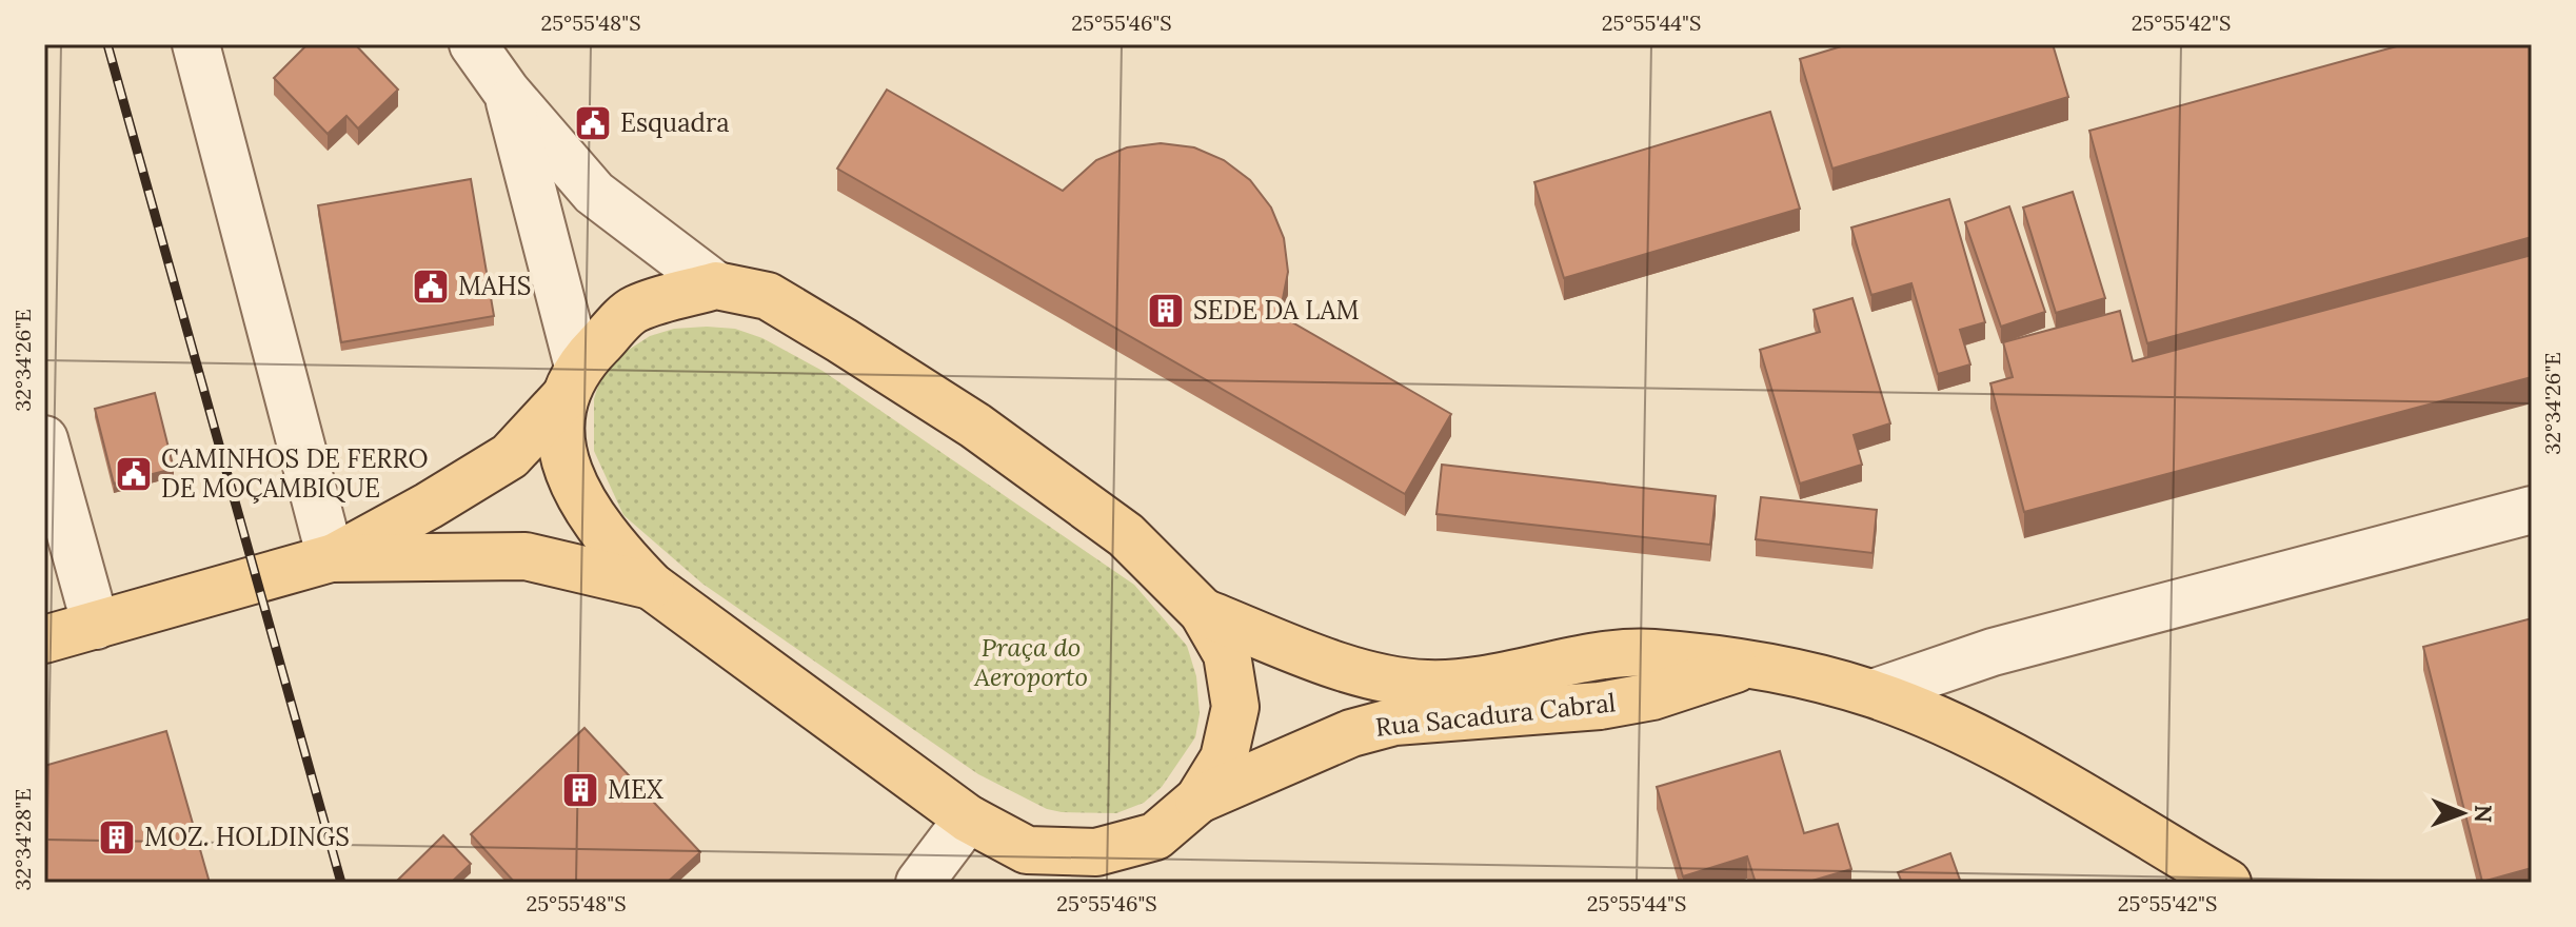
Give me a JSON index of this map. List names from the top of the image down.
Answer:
{
  "streets": {
    "main road": ["Rua Sacadura Cabral"]
  },
  "parks": ["Praça do Aeroporto"],
  "places": {
    "public building": ["Esquadra", "MAHS", "CAMINHOS DE FERRO DE MOÇAMBIQUE"],
    "building": ["SEDE DA LAM", "MEX", "MOZ. HOLDINGS"]
  },
  "north": "right",
  "coordinates": [
    "25°55'48\"S",
    "25°55'46\"S",
    "25°55'44\"S",
    "25°55'42\"S",
    "32°34'26\"E",
    "32°34'28\"E"
  ]
}
